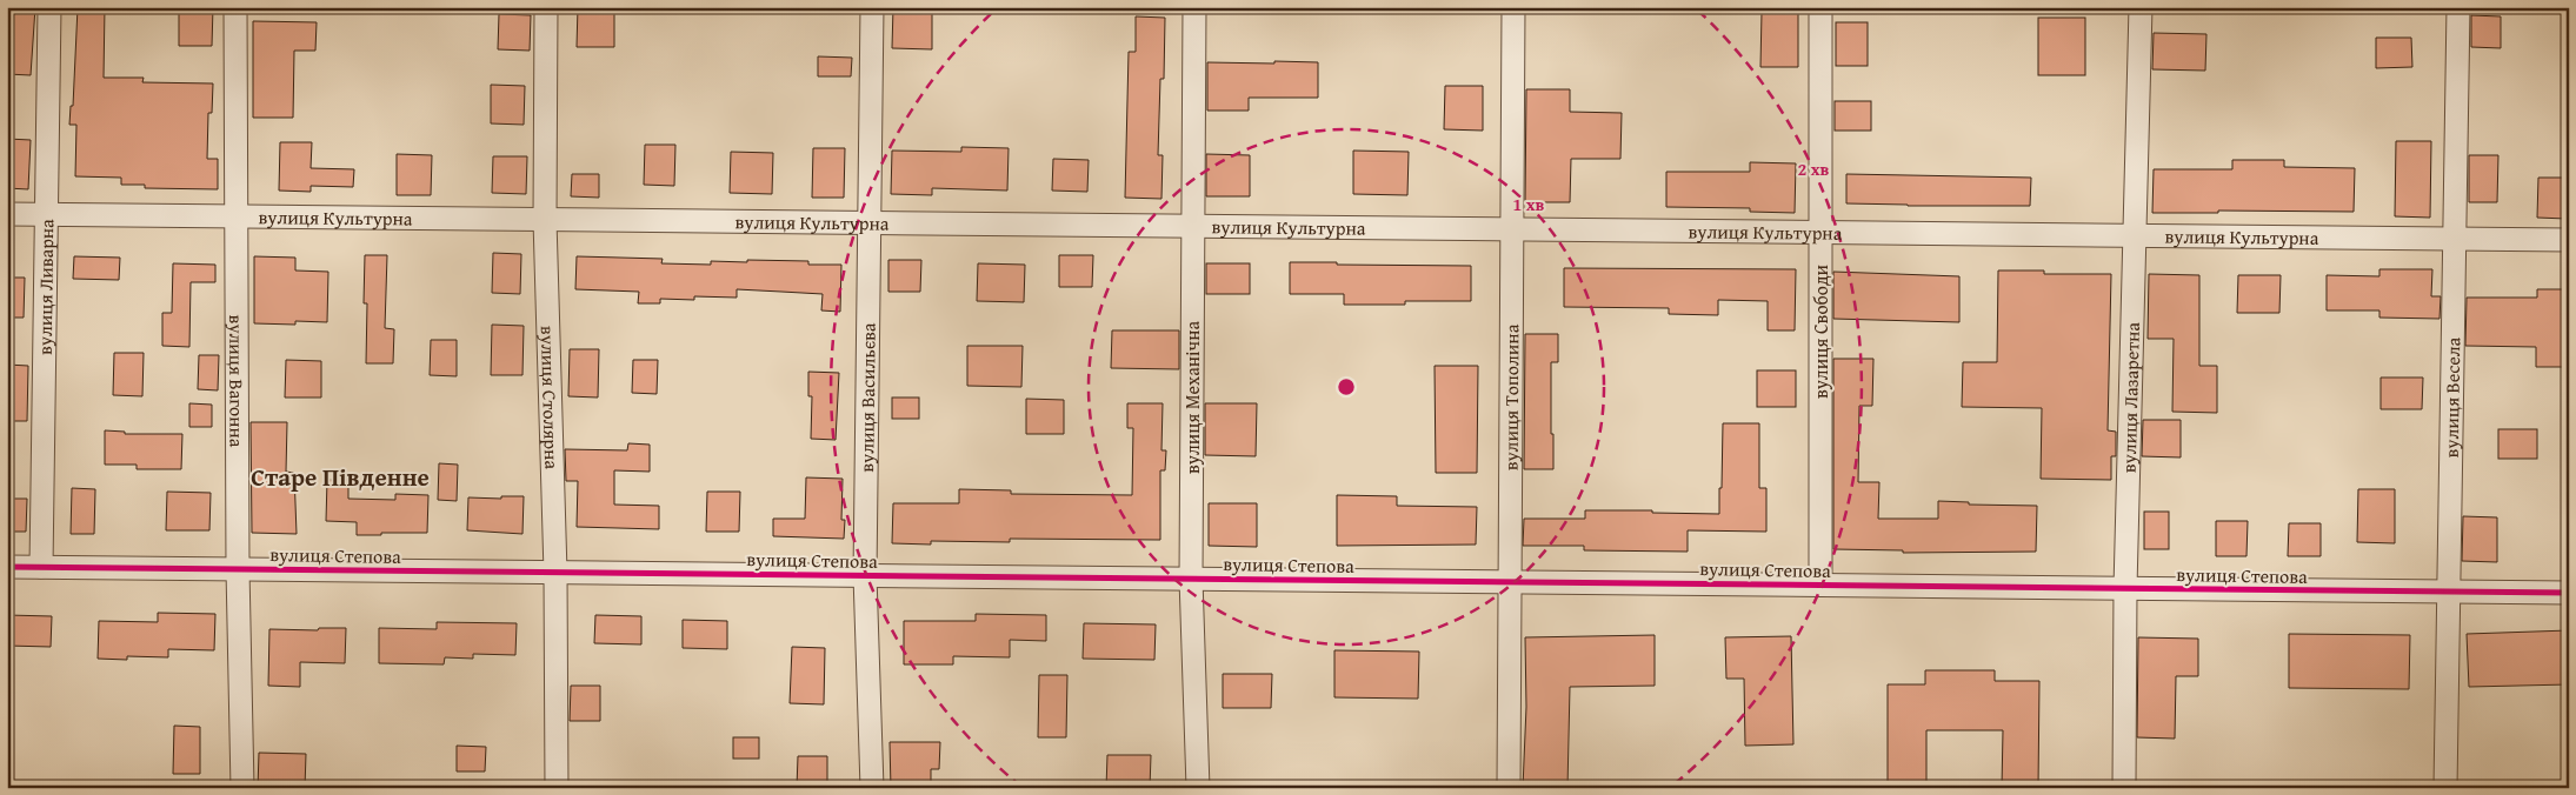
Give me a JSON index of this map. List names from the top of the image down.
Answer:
{
  "streets": {
    "street": [
      "вулиця Культурна",
      "вулиця Ливарна",
      "вулиця Свободи",
      "вулиця Вагонна",
      "вулиця Столярна",
      "вулиця Васильєва",
      "вулиця Механічна",
      "вулиця Тополина",
      "вулиця Лазаретна",
      "вулиця Весела",
      "вулиця Степова"
    ]
  },
  "crossings": [
    ["вулиця Культурна", "вулиця Ливарна"],
    ["вулиця Культурна", "вулиця Свободи"],
    ["вулиця Культурна", "вулиця Вагонна"],
    ["вулиця Культурна", "вулиця Столярна"],
    ["вулиця Культурна", "вулиця Васильєва"],
    ["вулиця Культурна", "вулиця Механічна"],
    ["вулиця Культурна", "вулиця Тополина"],
    ["вулиця Культурна", "вулиця Лазаретна"],
    ["вулиця Культурна", "вулиця Весела"],
    ["вулиця Ливарна", "вулиця Степова"],
    ["вулиця Свободи", "вулиця Степова"],
    ["вулиця Вагонна", "вулиця Степова"],
    ["вулиця Столярна", "вулиця Степова"],
    ["вулиця Васильєва", "вулиця Степова"],
    ["вулиця Механічна", "вулиця Степова"],
    ["вулиця Тополина", "вулиця Степова"],
    ["вулиця Лазаретна", "вулиця Степова"],
    ["вулиця Весела", "вулиця Степова"]
  ],
  "districts": ["Старе Південне"],
  "rings": ["2 хв", "1 хв"]
}
